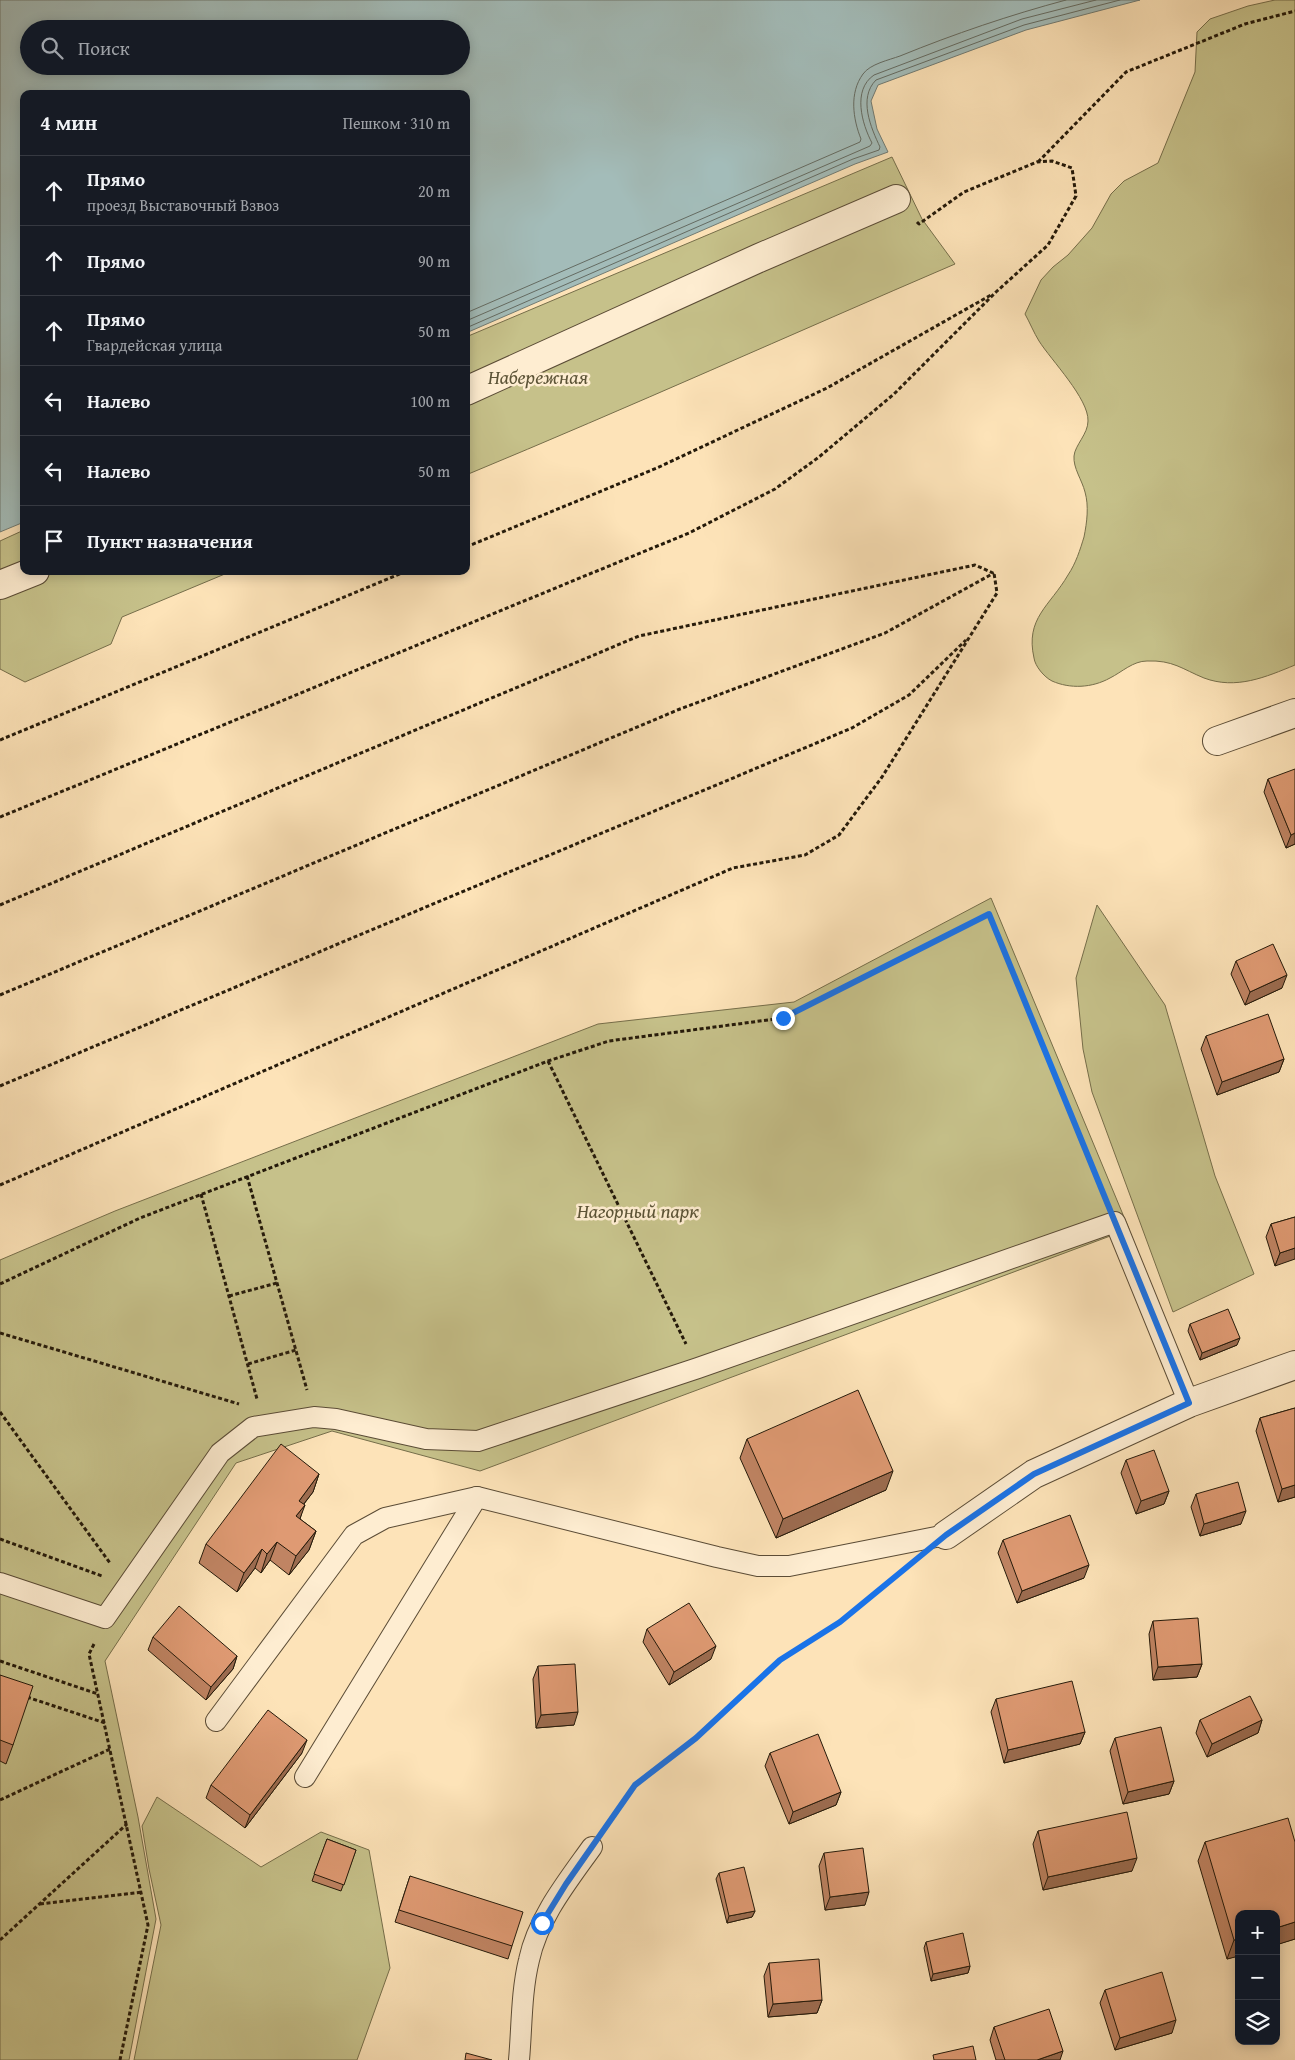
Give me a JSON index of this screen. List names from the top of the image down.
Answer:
{
  "parks": ["Набережная", "Нагорный парк"],
  "page": {
    "search": "Поиск",
    "heading": ["4 мин", "Пешком · 310 m"],
    "list": [
      ["Прямо", "проезд Выставочный Взвоз", "20 m"],
      ["Прямо", "90 m"],
      ["Прямо", "Гвардейская улица", "50 m"],
      ["Налево", "100 m"],
      ["Налево", "50 m"],
      "Пункт назначения"
    ],
    "map_buttons": ["+", "−"]
  }
}
